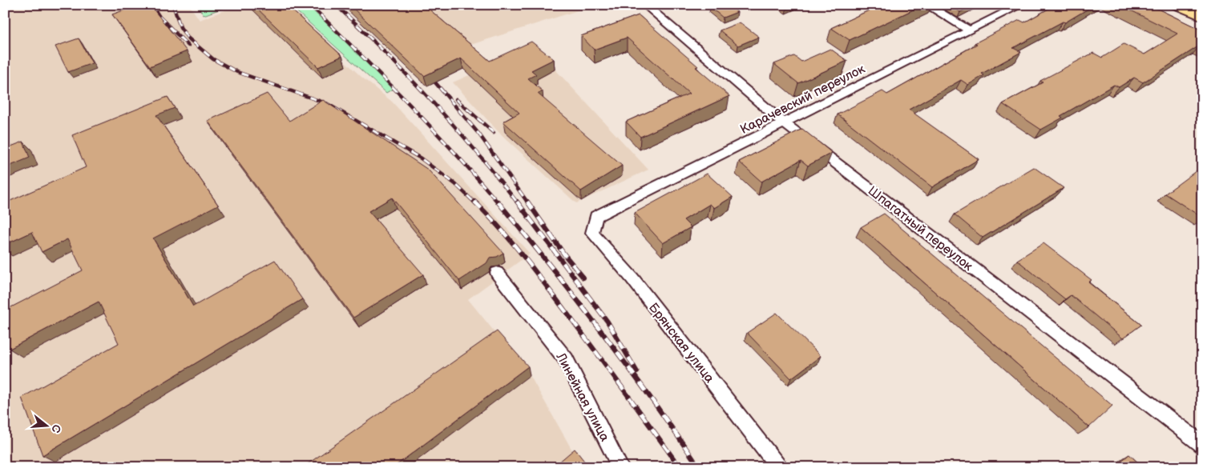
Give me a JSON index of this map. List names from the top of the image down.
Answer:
{
  "streets": {
    "street": [
      "Карачевский переулок",
      "Шпагатный переулок",
      "Брянская улица",
      "Линейная улица"
    ]
  },
  "crossings": [
    ["Карачевский переулок", "Шпагатный переулок"],
    ["Карачевский переулок", "Брянская улица"]
  ],
  "north": "right"
}
